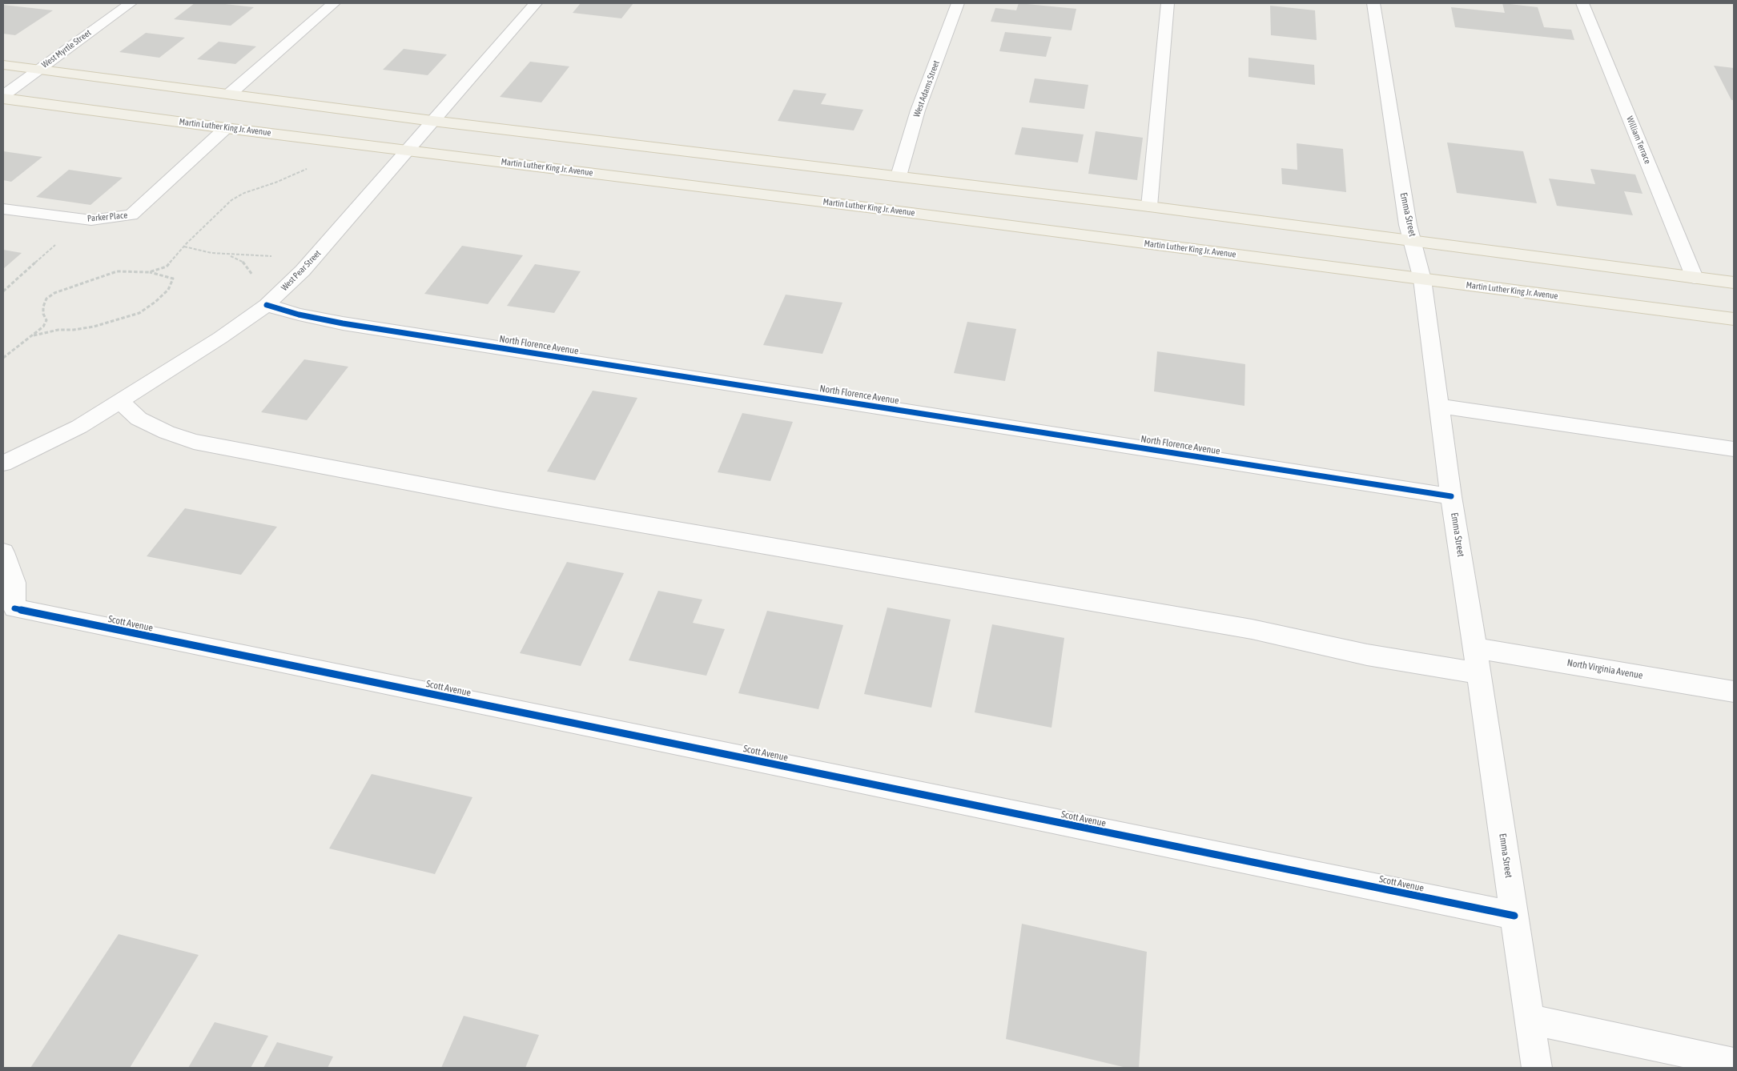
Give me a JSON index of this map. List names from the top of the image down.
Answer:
{
  "streets": {
    "main road": ["Martin Luther King Jr. Avenue"],
    "street": [
      "West Myrtle Street",
      "West Adams Street",
      "William Terrace",
      "Emma Street",
      "Parker Place",
      "West Pear Street",
      "North Florence Avenue",
      "Scott Avenue",
      "North Virginia Avenue"
    ]
  },
  "crossings": [
    ["Martin Luther King Jr. Avenue", "Emma Street"],
    ["Martin Luther King Jr. Avenue", "Parker Place"],
    ["Martin Luther King Jr. Avenue", "West Pear Street"],
    ["Emma Street", "North Florence Avenue"],
    ["Emma Street", "Scott Avenue"],
    ["Emma Street", "North Virginia Avenue"],
    ["West Pear Street", "North Florence Avenue"]
  ]
}
